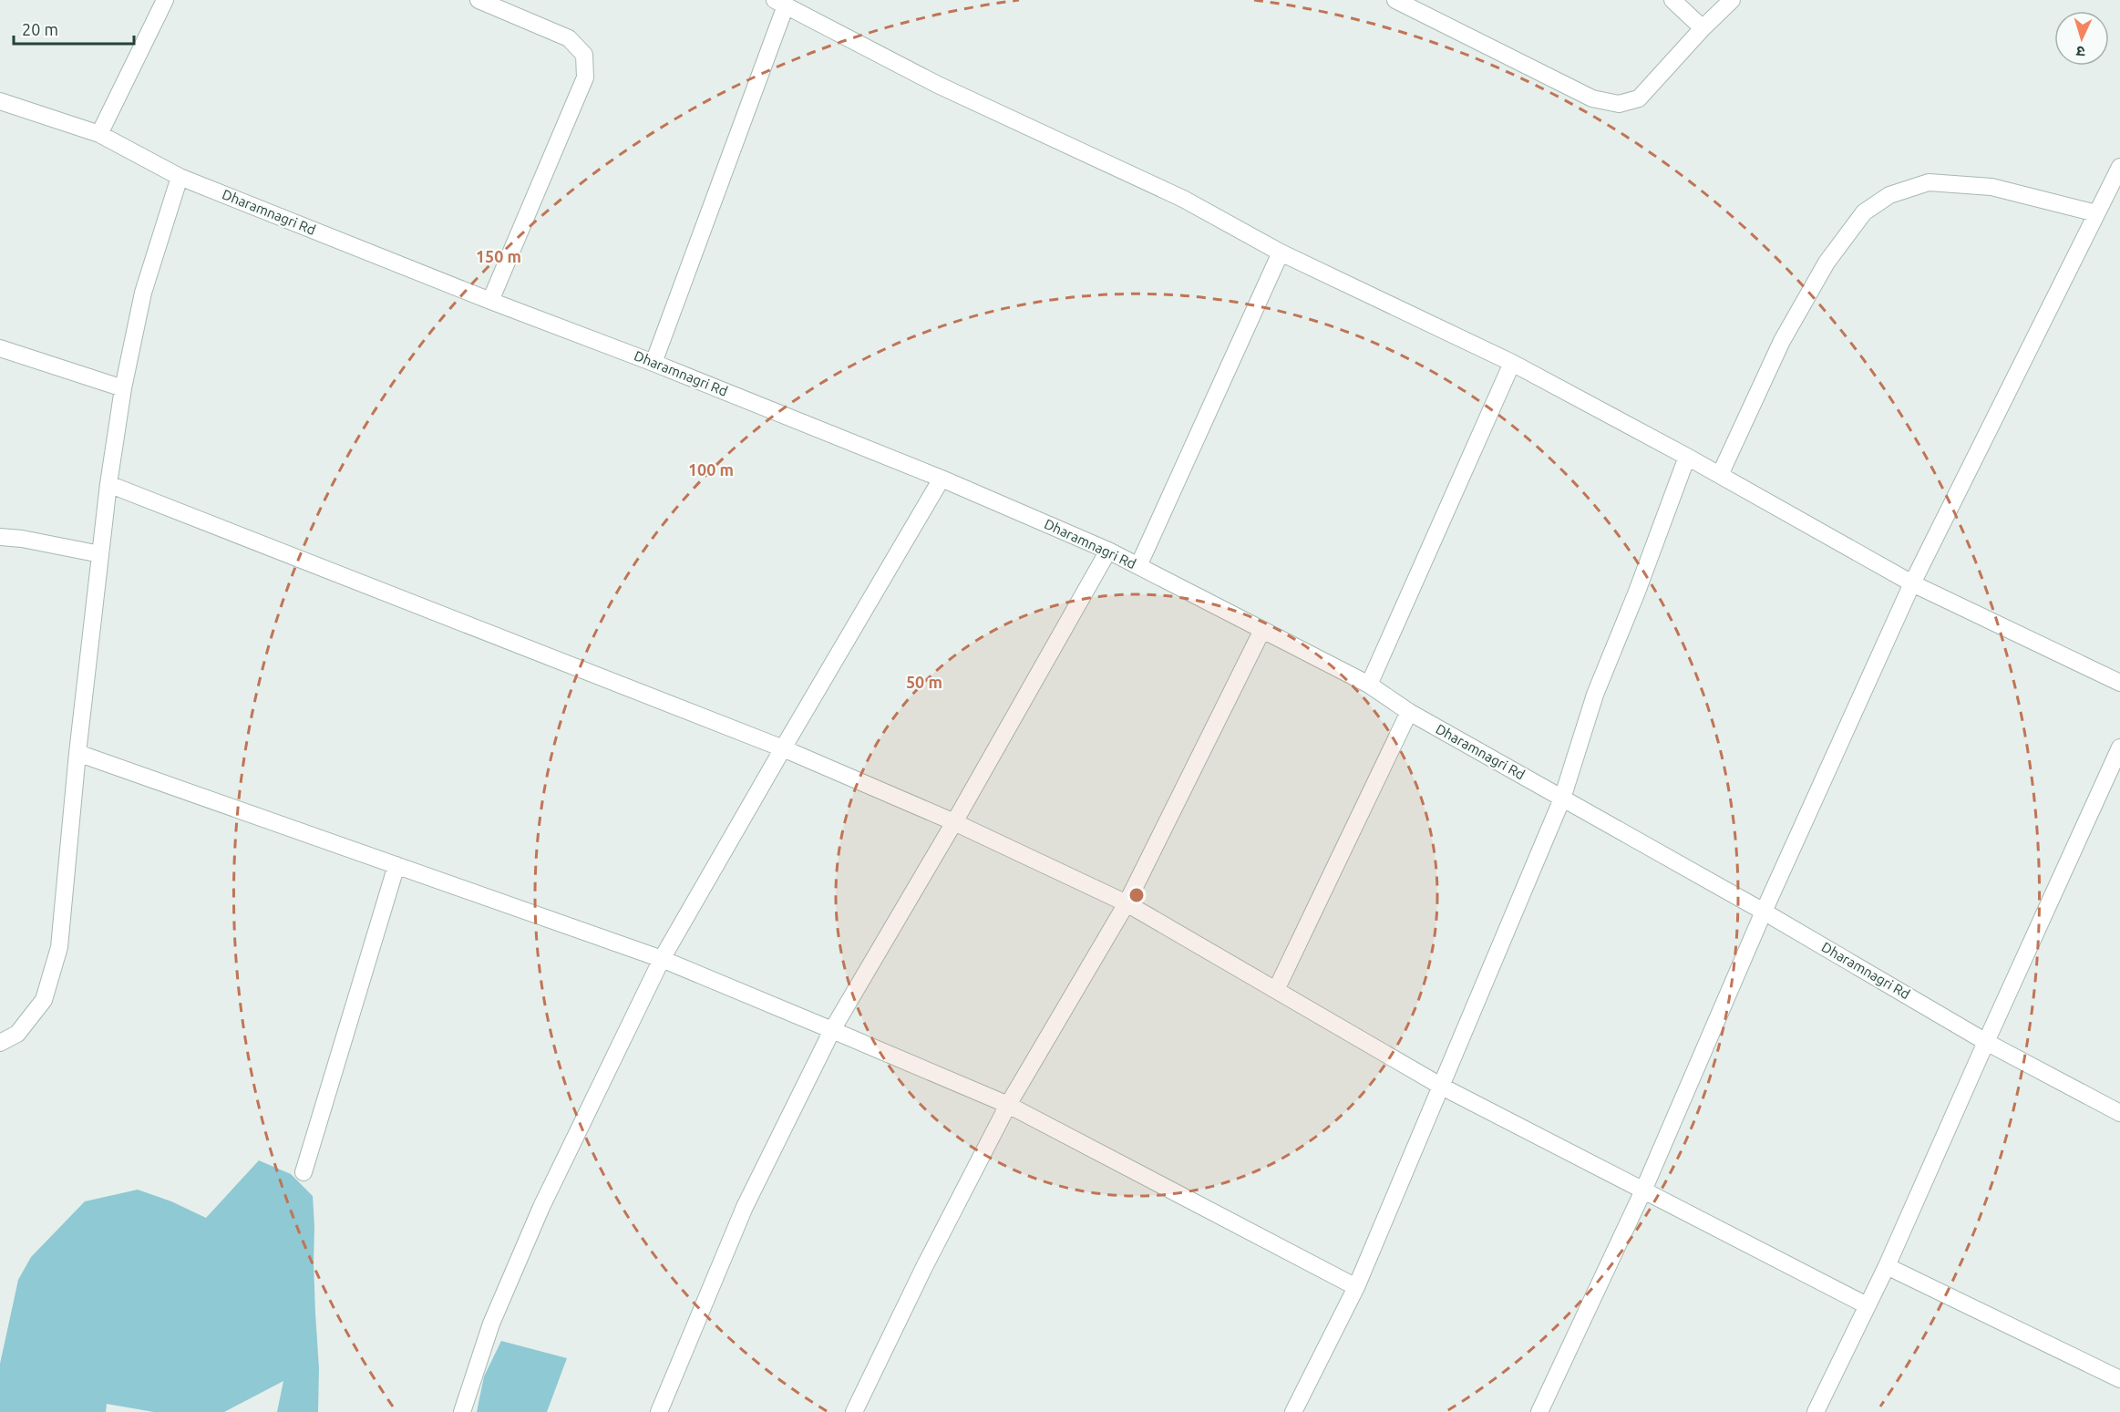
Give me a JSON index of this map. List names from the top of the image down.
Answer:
{
  "streets": {
    "street": ["Dharamnagri Rd"]
  },
  "scale_bar": "20 m",
  "north": "bottom",
  "rings": ["150 m", "100 m", "50 m"]
}
